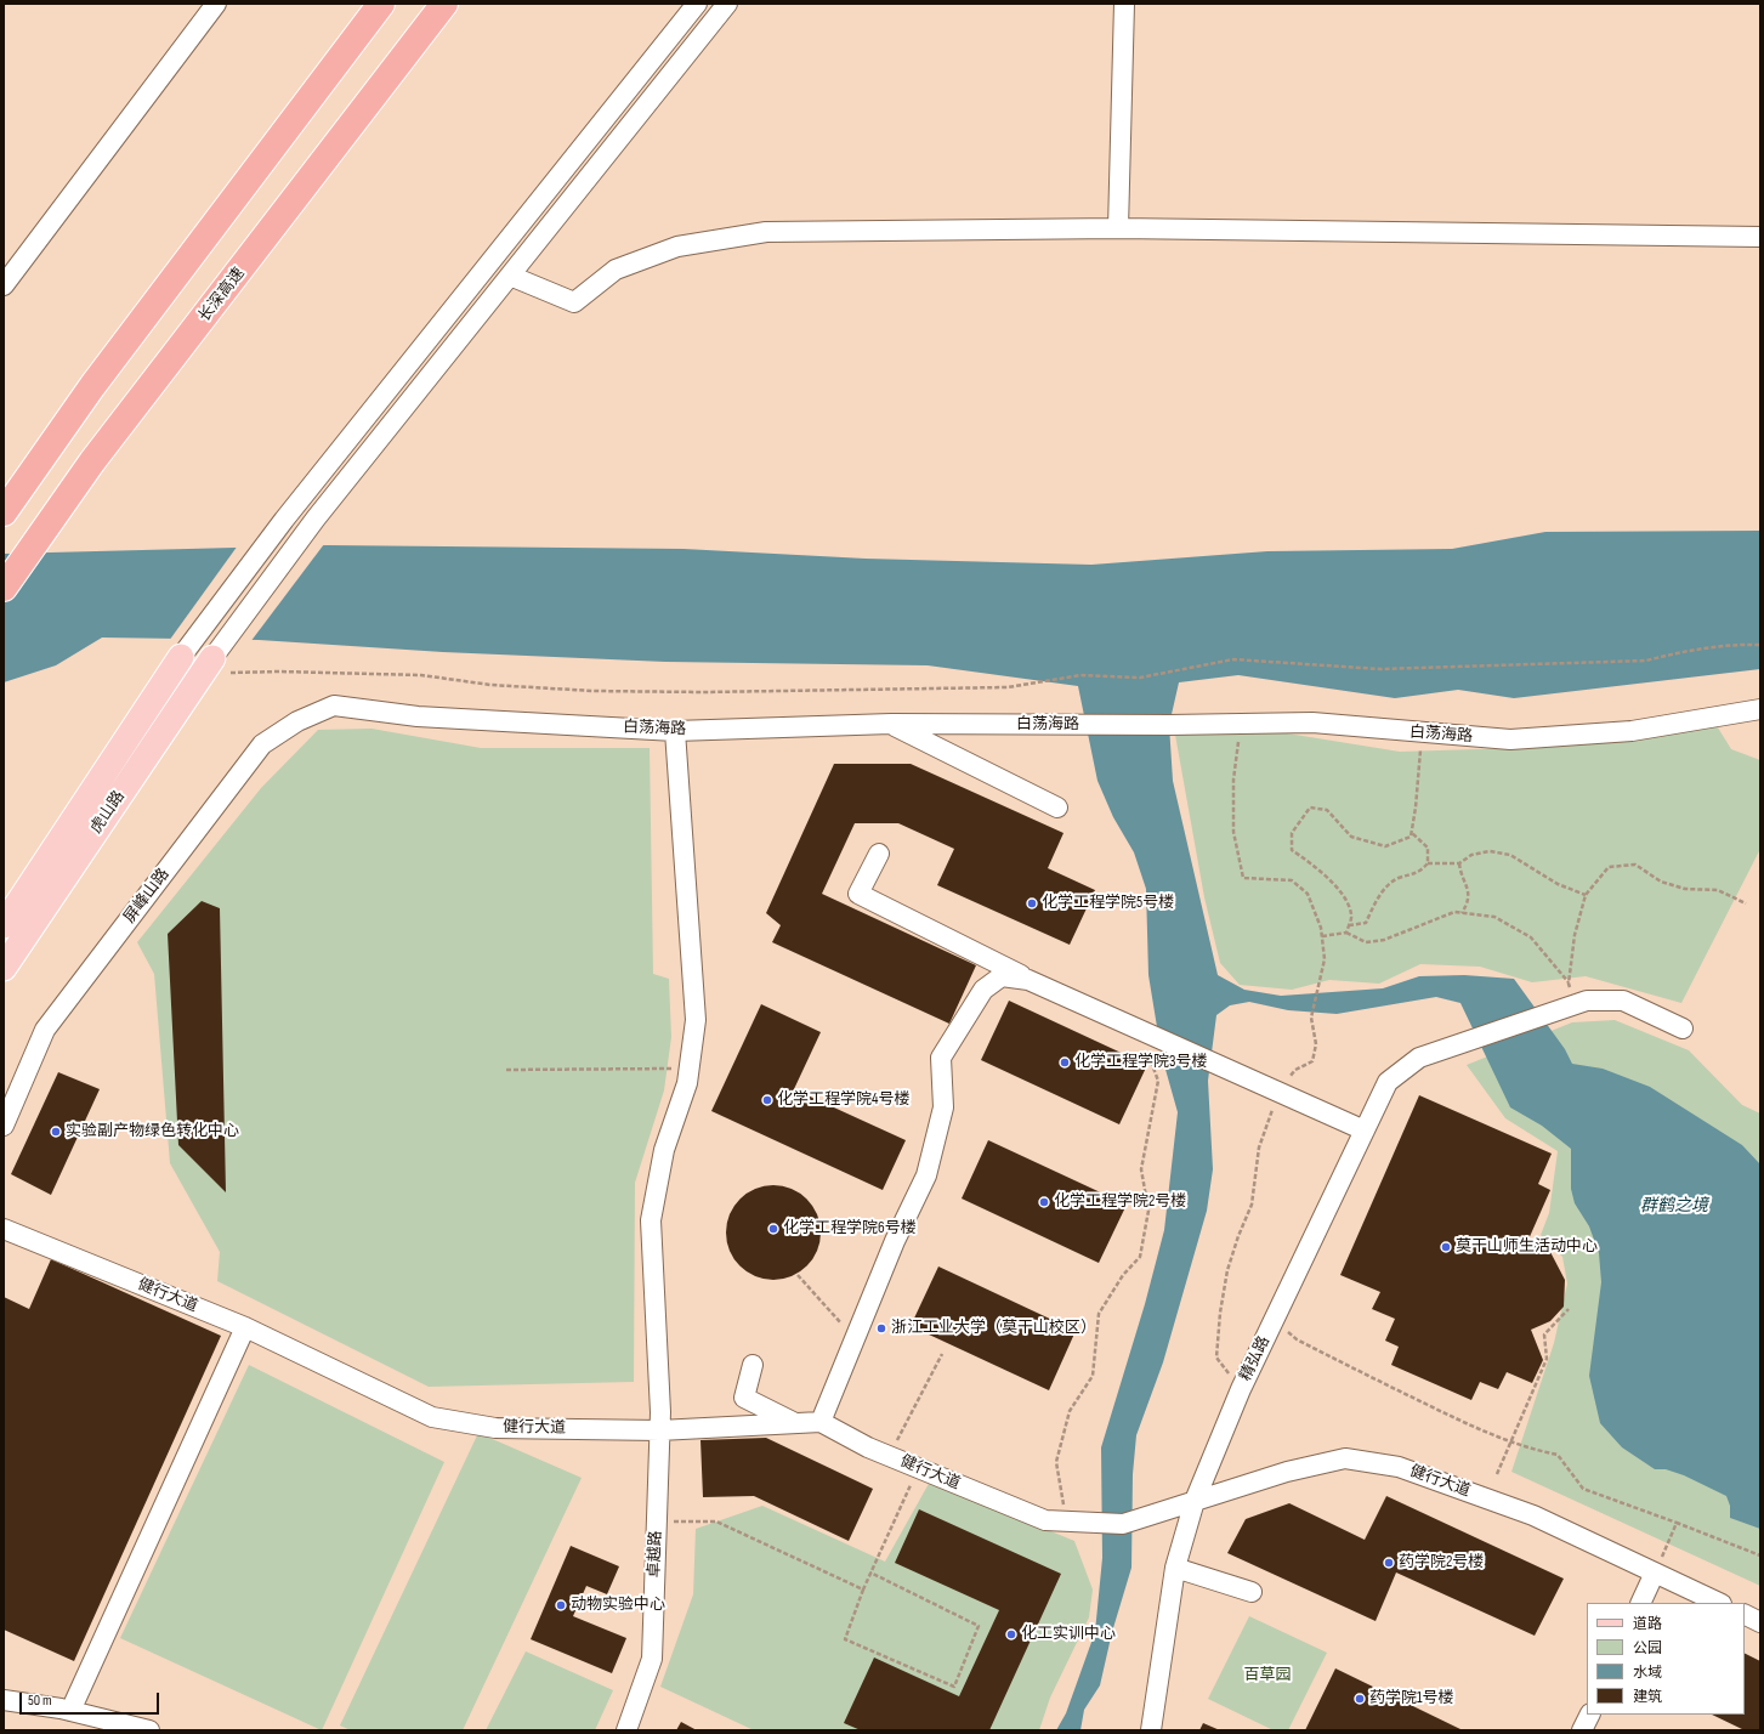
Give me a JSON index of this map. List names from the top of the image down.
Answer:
{
  "streets": {
    "highway": ["长深高速"],
    "main road": ["虎山路"],
    "street": [
      "白荡海路",
      "屏峰山路",
      "健行大道",
      "精弘路",
      "卓越路"
    ]
  },
  "crossings": [
    ["白荡海路", "屏峰山路"],
    ["白荡海路", "卓越路"],
    ["健行大道", "精弘路"],
    ["健行大道", "卓越路"]
  ],
  "water": ["群鹤之境"],
  "parks": ["百草园"],
  "places": [
    "化学工程学院5号楼",
    "化学工程学院3号楼",
    "化学工程学院4号楼",
    "实验副产物绿色转化中心",
    "化学工程学院2号楼",
    "化学工程学院6号楼",
    "莫干山师生活动中心",
    "浙江工业大学（莫干山校区）",
    "药学院2号楼",
    "动物实验中心",
    "化工实训中心",
    "药学院1号楼"
  ],
  "legend": [
    "道路",
    "公园",
    "水域",
    "建筑"
  ],
  "scale_bar": "50 m"
}
